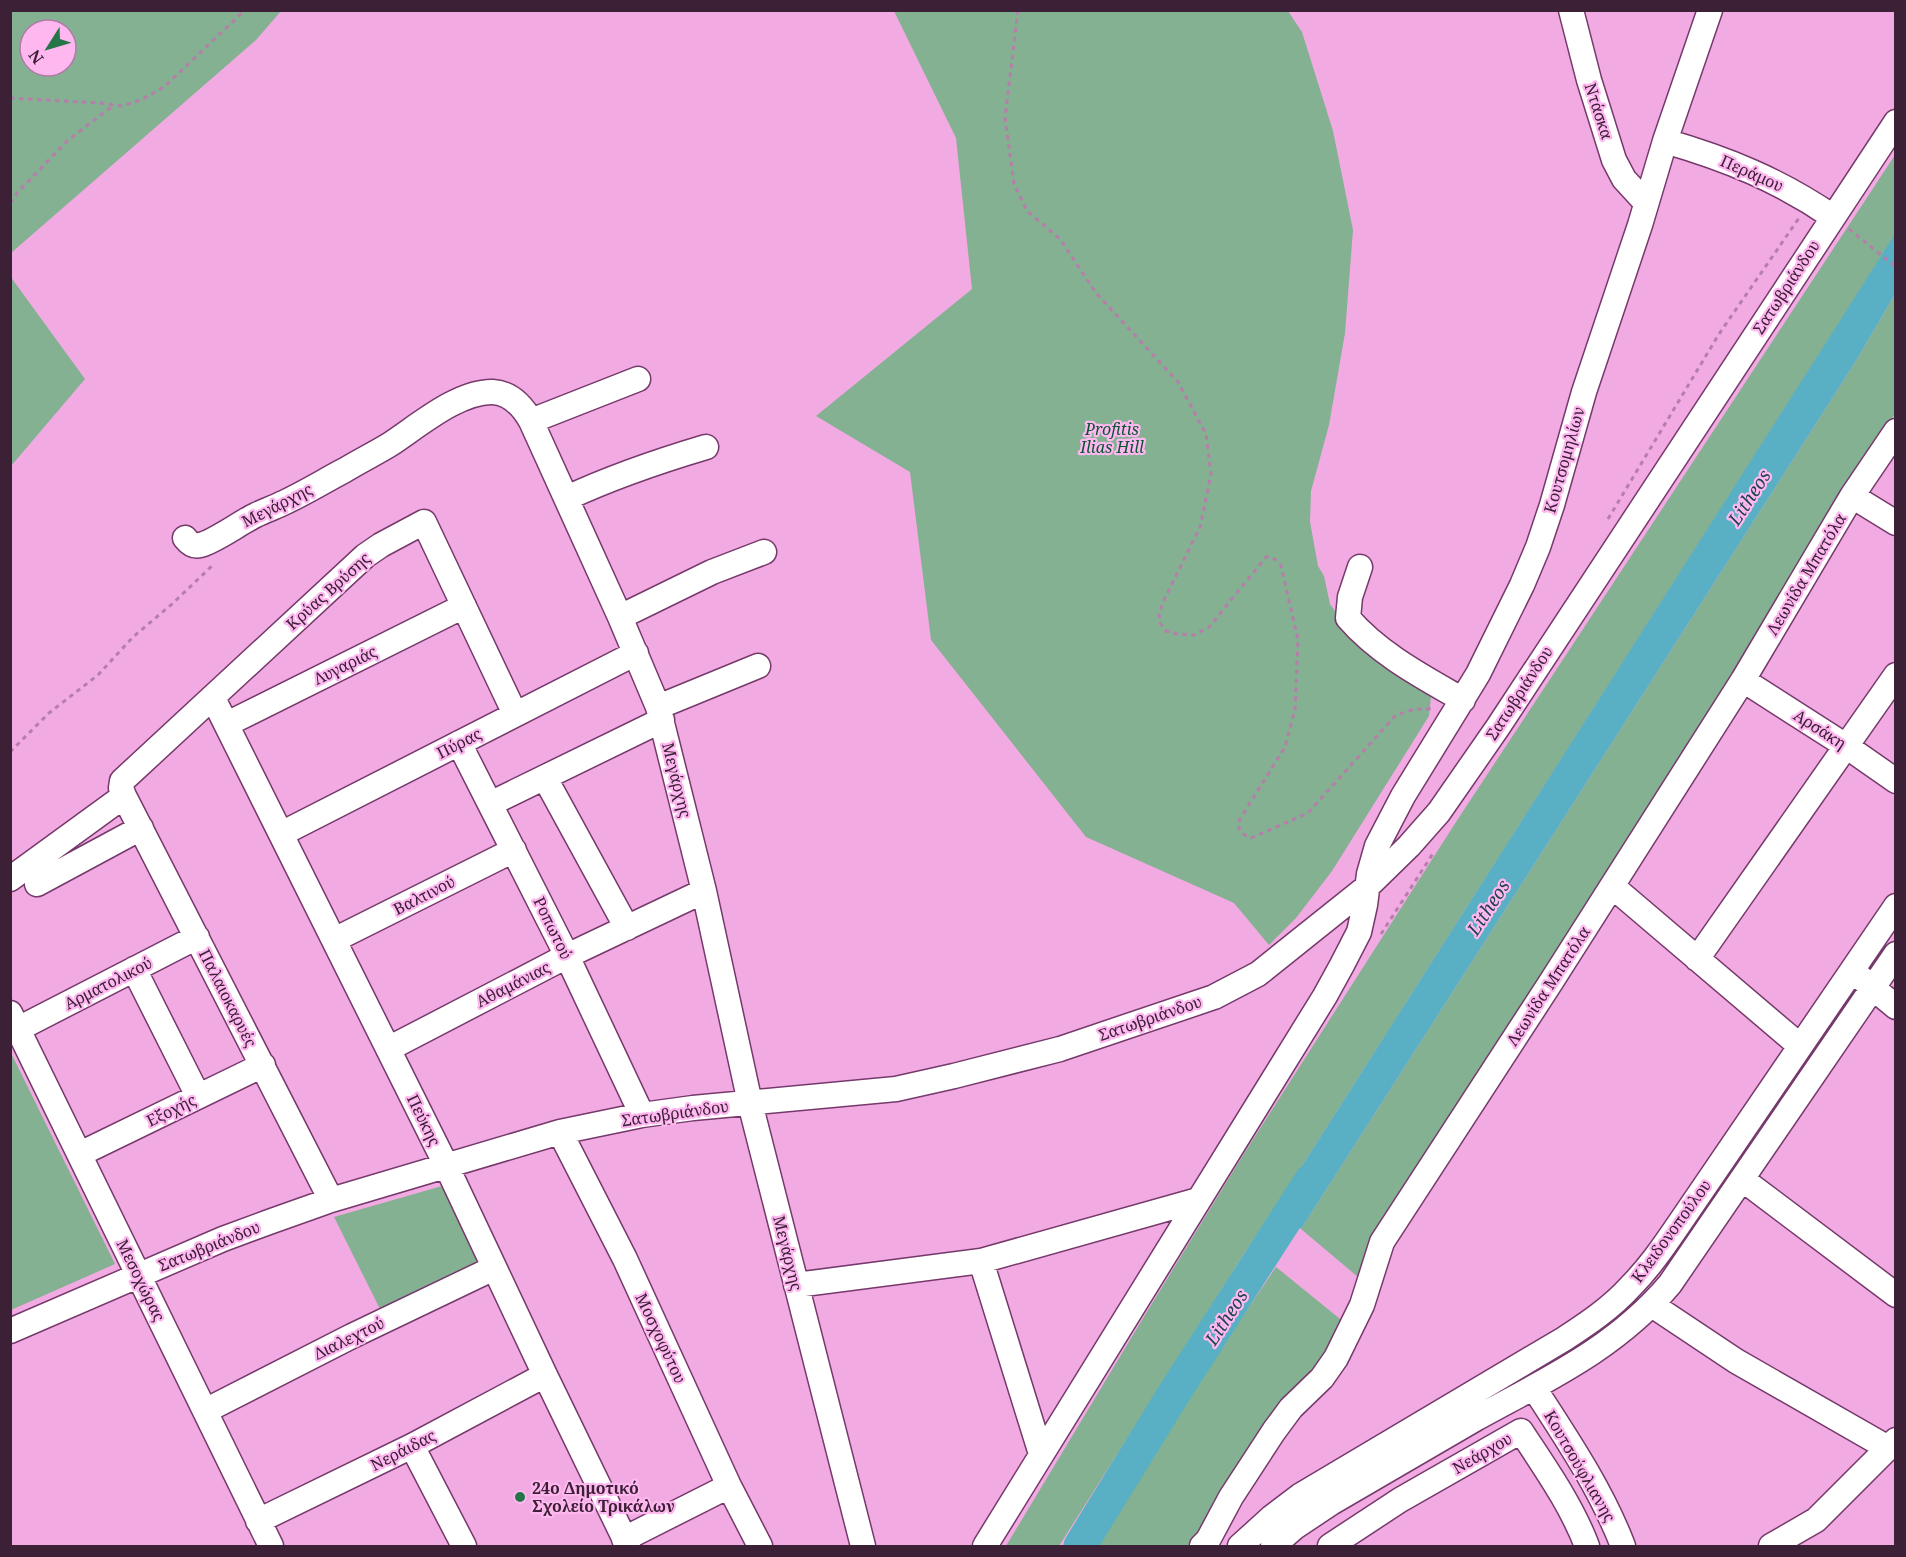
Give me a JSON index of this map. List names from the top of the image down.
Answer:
{
  "streets": {
    "street": [
      "Ντάσκα",
      "Περάμου",
      "Σατωβριάνδου",
      "Κουτσομηλίων",
      "Μεγάρχης",
      "Λεωνίδα Μπατόλα",
      "Κρύας Βρύσης",
      "Λυγαριάς",
      "Αρσάκη",
      "Πύρας",
      "Βαλτινού",
      "Ροπωτού",
      "Αρματολικού",
      "Αθαμάνιας",
      "Παλαιοκαρυές",
      "Εξοχής",
      "Πεύκης",
      "Κλειδονοπούλου",
      "Μεσοχώρας",
      "Διαλεχτού",
      "Μοσχοφύτου",
      "Νεράιδας",
      "Νεάρχου",
      "Κουτσούφλιανης"
    ]
  },
  "crossings": [
    ["Ντάσκα", "Κουτσομηλίων"],
    ["Περάμου", "Σατωβριάνδου"],
    ["Περάμου", "Κουτσομηλίων"],
    ["Σατωβριάνδου", "Κουτσομηλίων"],
    ["Σατωβριάνδου", "Μεγάρχης"],
    ["Σατωβριάνδου", "Ροπωτού"],
    ["Σατωβριάνδου", "Παλαιοκαρυές"],
    ["Σατωβριάνδου", "Πεύκης"],
    ["Σατωβριάνδου", "Μεσοχώρας"],
    ["Σατωβριάνδου", "Μοσχοφύτου"],
    ["Μεγάρχης", "Πύρας"],
    ["Μεγάρχης", "Αθαμάνιας"],
    ["Λεωνίδα Μπατόλα", "Αρσάκη"],
    ["Κρύας Βρύσης", "Λυγαριάς"],
    ["Κρύας Βρύσης", "Πύρας"],
    ["Κρύας Βρύσης", "Παλαιοκαρυές"],
    ["Κρύας Βρύσης", "Πεύκης"],
    ["Λυγαριάς", "Πεύκης"],
    ["Πύρας", "Ροπωτού"],
    ["Πύρας", "Πεύκης"],
    ["Βαλτινού", "Ροπωτού"],
    ["Βαλτινού", "Πεύκης"],
    ["Ροπωτού", "Αθαμάνιας"],
    ["Αρματολικού", "Παλαιοκαρυές"],
    ["Αρματολικού", "Μεσοχώρας"],
    ["Αθαμάνιας", "Πεύκης"],
    ["Παλαιοκαρυές", "Εξοχής"],
    ["Εξοχής", "Μεσοχώρας"],
    ["Πεύκης", "Διαλεχτού"],
    ["Πεύκης", "Νεράιδας"],
    ["Κλειδονοπούλου", "Κουτσούφλιανης"],
    ["Μεσοχώρας", "Διαλεχτού"],
    ["Μεσοχώρας", "Νεράιδας"]
  ],
  "water": ["Litheos"],
  "parks": ["Profitis Ilias Hill"],
  "places": ["24ο Δημοτικό Σχολείο Τρικάλων"],
  "north": "bottom left"
}
